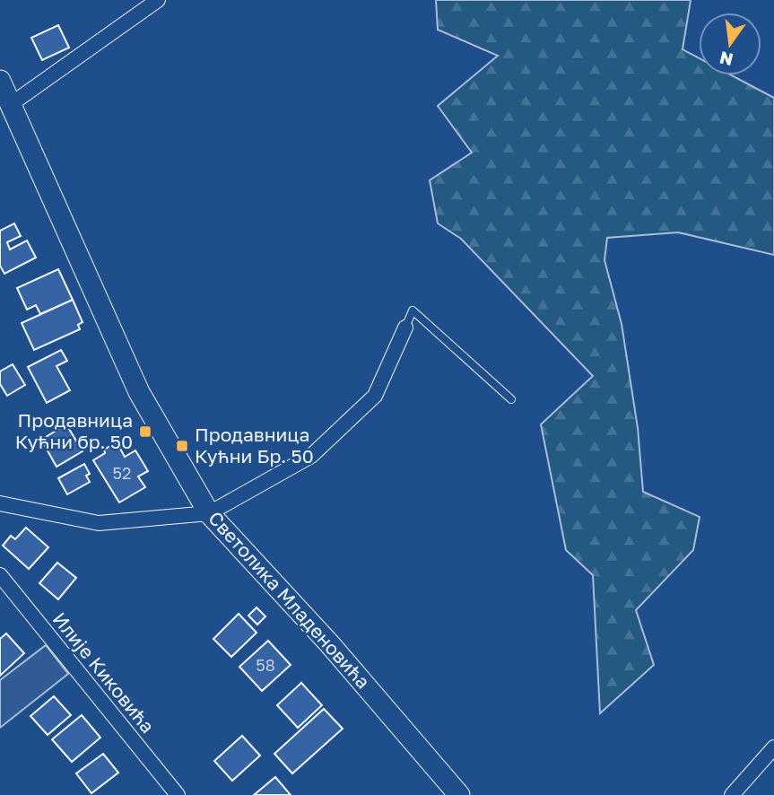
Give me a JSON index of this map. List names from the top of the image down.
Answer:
{
  "streets": {
    "street": ["Светолика Младеновића", "Илије Киковића"]
  },
  "places": {
    "transit": ["Продавница Кућни бр. 50", "Продавница Кућни Бр. 50"]
  },
  "house_numbers": ["52", "58"],
  "north": "bottom"
}
